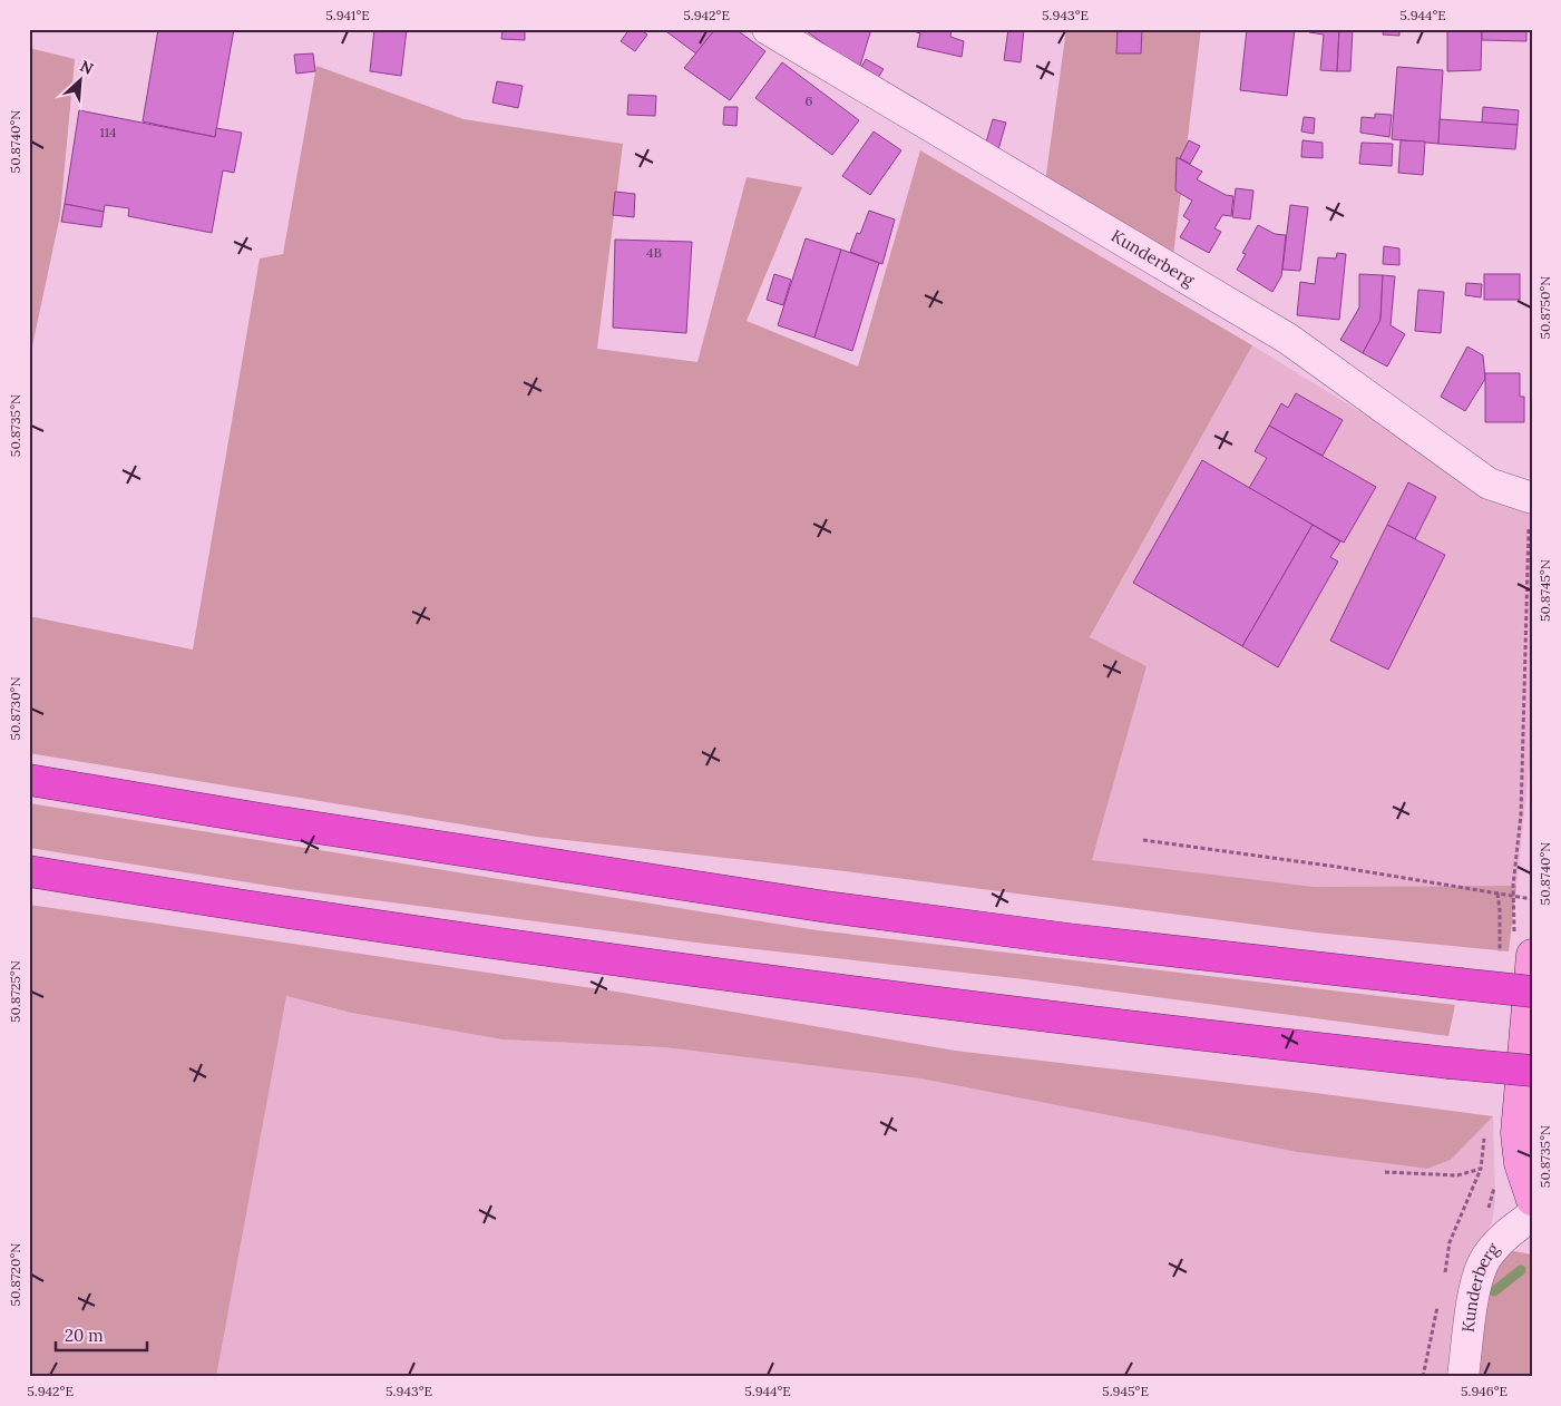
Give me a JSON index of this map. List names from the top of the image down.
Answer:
{
  "streets": {
    "street": ["Kunderberg"]
  },
  "house_numbers": ["6", "114", "4B"],
  "scale_bar": "20 m",
  "north": "top right",
  "coordinates": [
    "5.941°E",
    "5.942°E",
    "5.943°E",
    "5.944°E",
    "50.8740°N",
    "50.8750°N",
    "50.8735°N",
    "50.8745°N",
    "50.8730°N",
    "50.8725°N",
    "50.8720°N",
    "5.945°E",
    "5.946°E"
  ]
}
